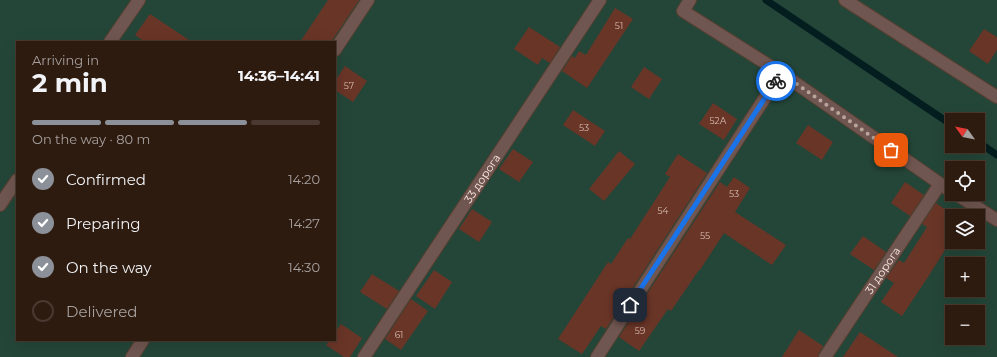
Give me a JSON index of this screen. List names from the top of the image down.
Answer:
{
  "streets": {
    "street": ["33 дорога", "31 дорога"]
  },
  "house_numbers": [
    "51",
    "57",
    "52А",
    "53",
    "53",
    "54",
    "55",
    "59",
    "61"
  ],
  "north": "top left",
  "page": {
    "heading": ["2 min", "Arriving in", "14:36–14:41"],
    "bar": "On the way · 80 m",
    "map_buttons": ["+", "−"],
    "list": [
      ["Confirmed", "14:20"],
      ["Preparing", "14:27"],
      ["On the way", "14:30"],
      "Delivered"
    ]
  }
}
